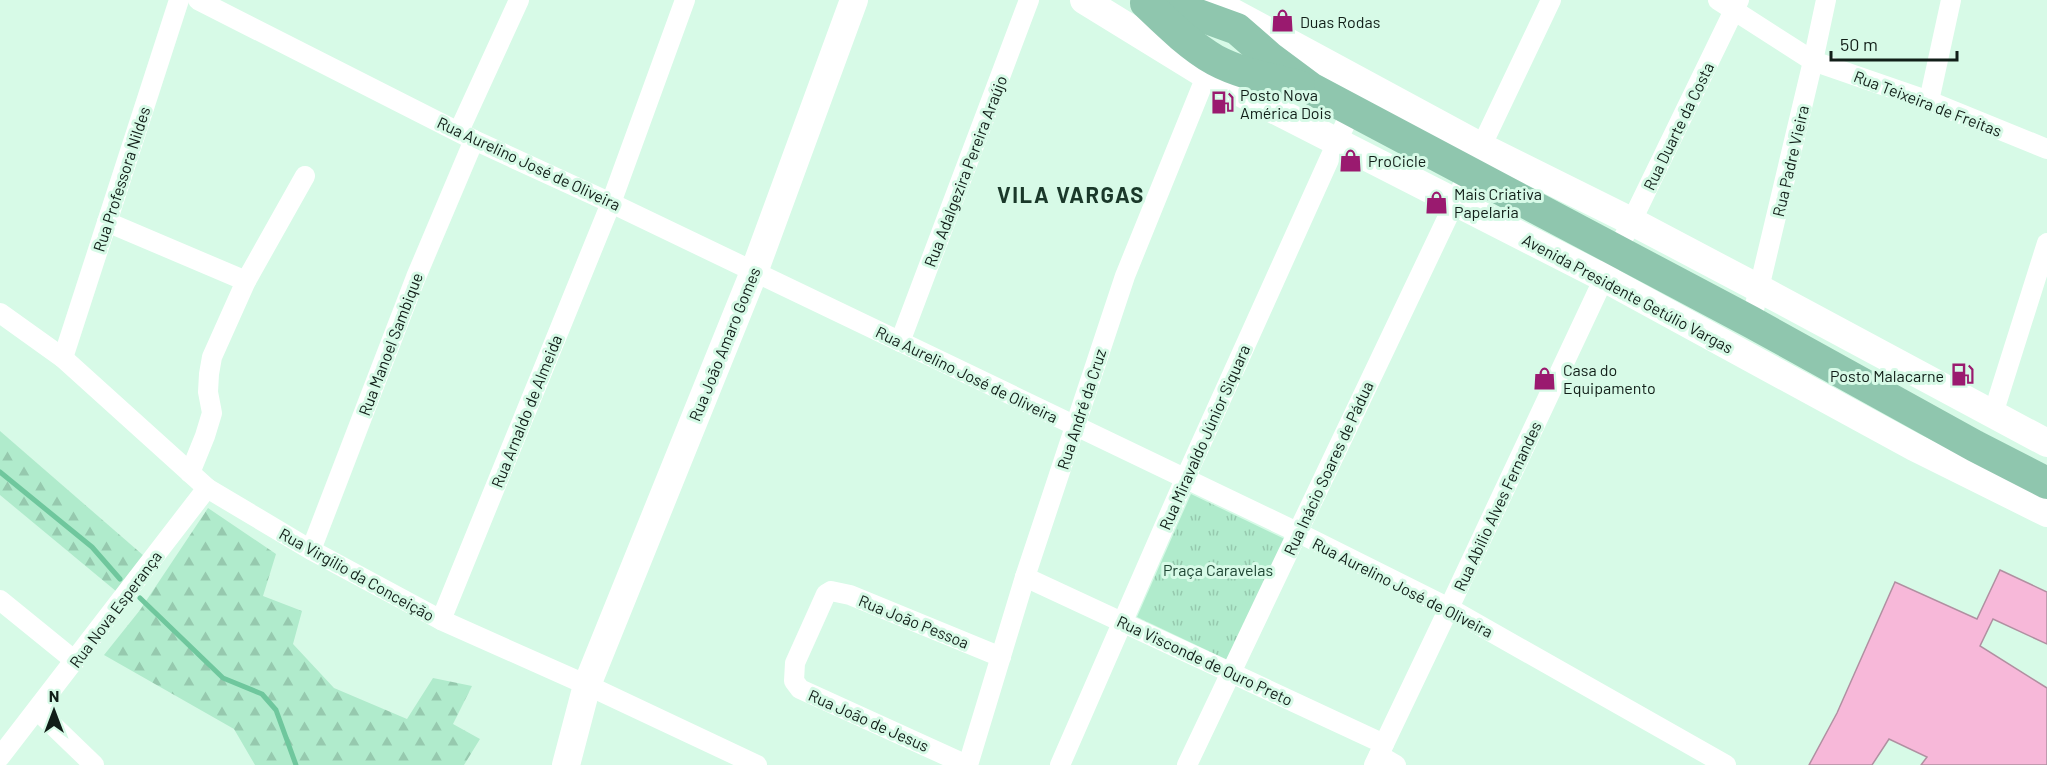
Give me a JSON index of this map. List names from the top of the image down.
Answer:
{
  "streets": {
    "main road": ["Avenida Presidente Getúlio Vargas"],
    "street": [
      "Rua Teixeira de Freitas",
      "Rua Duarte da Costa",
      "Rua Padre Vieira",
      "Rua Aurelino José de Oliveira",
      "Rua Adalgezira Pereira Araújo",
      "Rua Professora Nildes",
      "Rua Manoel Sambique",
      "Rua João Amaro Gomes",
      "Rua André da Cruz",
      "Rua Arnaldo de Almeida",
      "Rua Miravaldo Júnior Siquara",
      "Rua Inácio Soares de Pádua",
      "Rua Abilio Alves Fernandes",
      "Rua Virgilio da Conceição",
      "Rua Nova Esperança",
      "Rua João Pessoa",
      "Rua Visconde de Ouro Preto",
      "Rua João de Jesus"
    ]
  },
  "crossings": [
    ["Rua Teixeira de Freitas", "Rua Duarte da Costa"],
    ["Rua Teixeira de Freitas", "Rua Padre Vieira"],
    ["Rua Duarte da Costa", "Avenida Presidente Getúlio Vargas"],
    ["Rua Duarte da Costa", "Rua Abilio Alves Fernandes"],
    ["Rua Padre Vieira", "Avenida Presidente Getúlio Vargas"],
    ["Rua Aurelino José de Oliveira", "Rua Adalgezira Pereira Araújo"],
    ["Rua Aurelino José de Oliveira", "Rua Manoel Sambique"],
    ["Rua Aurelino José de Oliveira", "Rua João Amaro Gomes"],
    ["Rua Aurelino José de Oliveira", "Rua André da Cruz"],
    ["Rua Aurelino José de Oliveira", "Rua Arnaldo de Almeida"],
    ["Rua Aurelino José de Oliveira", "Rua Miravaldo Júnior Siquara"],
    ["Rua Aurelino José de Oliveira", "Rua Inácio Soares de Pádua"],
    ["Rua Aurelino José de Oliveira", "Rua Abilio Alves Fernandes"],
    ["Rua Professora Nildes", "Rua Virgilio da Conceição"],
    ["Avenida Presidente Getúlio Vargas", "Rua André da Cruz"],
    ["Avenida Presidente Getúlio Vargas", "Rua Miravaldo Júnior Siquara"],
    ["Avenida Presidente Getúlio Vargas", "Rua Inácio Soares de Pádua"],
    ["Avenida Presidente Getúlio Vargas", "Rua Abilio Alves Fernandes"],
    ["Rua Manoel Sambique", "Rua Virgilio da Conceição"],
    ["Rua João Amaro Gomes", "Rua Virgilio da Conceição"],
    ["Rua André da Cruz", "Rua João Pessoa"],
    ["Rua André da Cruz", "Rua Visconde de Ouro Preto"],
    ["Rua André da Cruz", "Rua João de Jesus"],
    ["Rua Arnaldo de Almeida", "Rua Virgilio da Conceição"],
    ["Rua Miravaldo Júnior Siquara", "Rua Visconde de Ouro Preto"],
    ["Rua Inácio Soares de Pádua", "Rua Visconde de Ouro Preto"],
    ["Rua Abilio Alves Fernandes", "Rua Visconde de Ouro Preto"],
    ["Rua Virgilio da Conceição", "Rua Nova Esperança"],
    ["Rua João Pessoa", "Rua João de Jesus"]
  ],
  "districts": ["VILA VARGAS"],
  "parks": ["Praça Caravelas"],
  "places": {
    "shop": [
      "Duas Rodas",
      "ProCicle",
      "Mais Criativa Papelaria",
      "Casa do Equipamento"
    ],
    "fuel station": ["Posto Nova América Dois", "Posto Malacarne"]
  },
  "scale_bar": "50 m",
  "north": "top"
}
